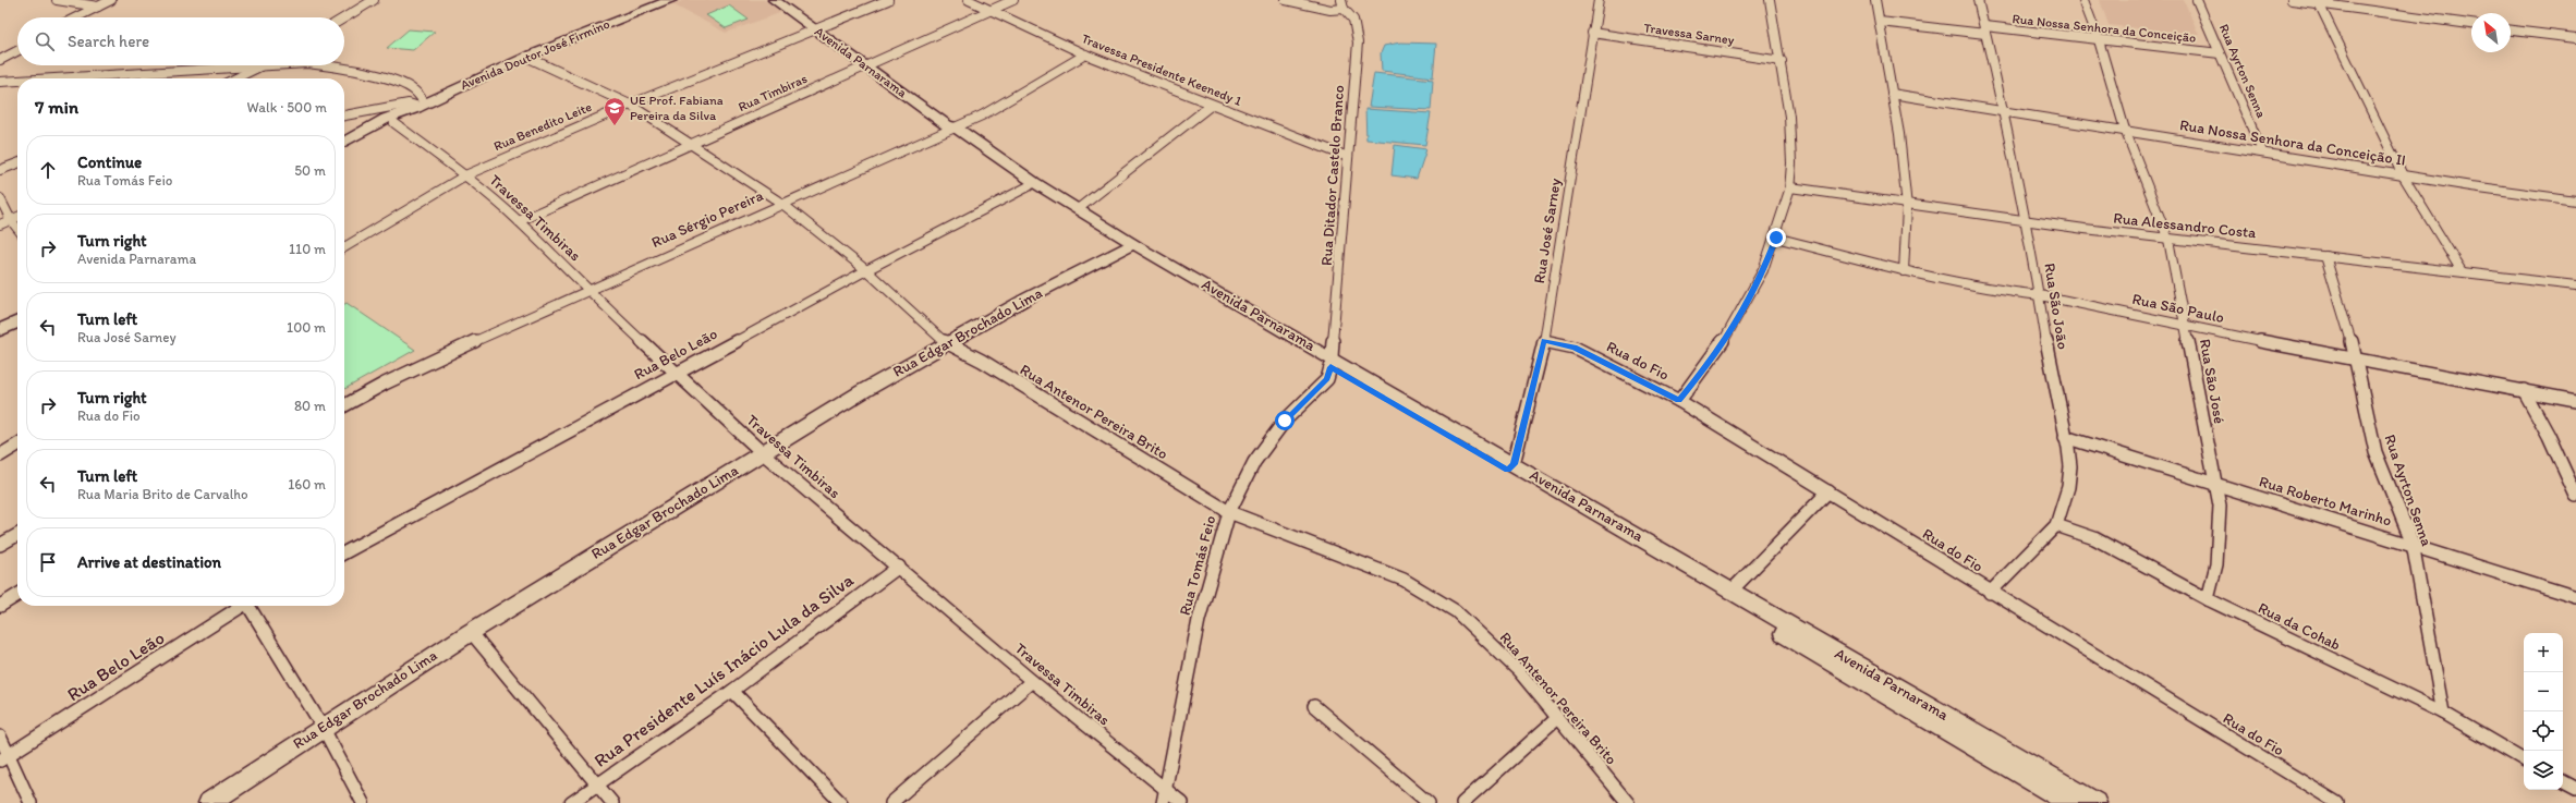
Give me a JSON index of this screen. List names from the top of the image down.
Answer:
{
  "streets": {
    "main road": ["Avenida Parnarama", "Rua Edgar Brochado Lima"],
    "street": [
      "Rua Nossa Senhora da Conceição",
      "Travessa Sarney",
      "Avenida Doutor José Firmino",
      "Travessa Presidente Keenedy 1",
      "Rua Ayrton Senna",
      "Rua Timbiras",
      "Rua Benedito Leite",
      "Rua Nossa Senhora da Conceição II",
      "Rua Ditador Castelo Branco",
      "Travessa Timbiras",
      "Rua Sérgio Pereira",
      "Rua Alessandro Costa",
      "Rua José Sarney",
      "Rua São João",
      "Rua São Paulo",
      "Rua Belo Leão",
      "Rua do Fio",
      "Rua São José",
      "Rua Antenor Pereira Brito",
      "Rua Roberto Marinho",
      "Rua Tomás Feio",
      "Rua da Cohab",
      "Rua Presidente Luís Inácio Lula da Silva"
    ]
  },
  "crossings": [
    ["Rua Nossa Senhora da Conceição", "Rua Ayrton Senna"],
    ["Rua Nossa Senhora da Conceição", "Rua São João"],
    ["Rua Nossa Senhora da Conceição", "Rua São José"],
    ["Travessa Sarney", "Rua José Sarney"],
    ["Avenida Doutor José Firmino", "Travessa Timbiras"],
    ["Avenida Doutor José Firmino", "Rua Antenor Pereira Brito"],
    ["Avenida Parnarama", "Rua Timbiras"],
    ["Avenida Parnarama", "Rua Benedito Leite"],
    ["Avenida Parnarama", "Rua Ditador Castelo Branco"],
    ["Avenida Parnarama", "Rua Sérgio Pereira"],
    ["Avenida Parnarama", "Rua José Sarney"],
    ["Avenida Parnarama", "Rua Edgar Brochado Lima"],
    ["Avenida Parnarama", "Rua Belo Leão"],
    ["Avenida Parnarama", "Rua Tomás Feio"],
    ["Travessa Presidente Keenedy 1", "Rua Timbiras"],
    ["Travessa Presidente Keenedy 1", "Rua Ditador Castelo Branco"],
    ["Travessa Presidente Keenedy 1", "Rua Sérgio Pereira"],
    ["Rua Ayrton Senna", "Rua Nossa Senhora da Conceição II"],
    ["Rua Ayrton Senna", "Rua Alessandro Costa"],
    ["Rua Ayrton Senna", "Rua São Paulo"],
    ["Rua Ayrton Senna", "Rua Roberto Marinho"],
    ["Rua Ayrton Senna", "Rua da Cohab"],
    ["Rua Timbiras", "Travessa Timbiras"],
    ["Rua Timbiras", "Rua Antenor Pereira Brito"],
    ["Rua Benedito Leite", "Travessa Timbiras"],
    ["Rua Benedito Leite", "Rua Antenor Pereira Brito"],
    ["Rua Nossa Senhora da Conceição II", "Rua São João"],
    ["Rua Nossa Senhora da Conceição II", "Rua São José"],
    ["Rua Ditador Castelo Branco", "Rua Tomás Feio"],
    ["Travessa Timbiras", "Rua Sérgio Pereira"],
    ["Travessa Timbiras", "Rua Edgar Brochado Lima"],
    ["Travessa Timbiras", "Rua Belo Leão"],
    ["Travessa Timbiras", "Rua Tomás Feio"],
    ["Travessa Timbiras", "Rua Presidente Luís Inácio Lula da Silva"],
    ["Rua Sérgio Pereira", "Rua Antenor Pereira Brito"],
    ["Rua Alessandro Costa", "Rua São João"],
    ["Rua Alessandro Costa", "Rua São José"],
    ["Rua José Sarney", "Rua do Fio"],
    ["Rua São João", "Rua São Paulo"],
    ["Rua São João", "Rua do Fio"],
    ["Rua São João", "Rua Roberto Marinho"],
    ["Rua São João", "Rua da Cohab"],
    ["Rua São Paulo", "Rua São José"],
    ["Rua Edgar Brochado Lima", "Rua Antenor Pereira Brito"],
    ["Rua Belo Leão", "Rua Antenor Pereira Brito"],
    ["Rua São José", "Rua Roberto Marinho"],
    ["Rua São José", "Rua da Cohab"],
    ["Rua Antenor Pereira Brito", "Rua Tomás Feio"]
  ],
  "places": {
    "school or university": ["UE Prof. Fabiana Pereira da Silva"]
  },
  "north": "top left",
  "page": {
    "search": "Search here",
    "heading": ["7 min", "Walk · 500 m"],
    "list": [
      ["Continue", "Rua Tomás Feio", "50 m"],
      ["Turn right", "Avenida Parnarama", "110 m"],
      ["Turn left", "Rua José Sarney", "100 m"],
      ["Turn right", "Rua do Fio", "80 m"],
      ["Turn left", "Rua Maria Brito de Carvalho", "160 m"],
      "Arrive at destination"
    ],
    "map_buttons": ["+", "−"]
  }
}
